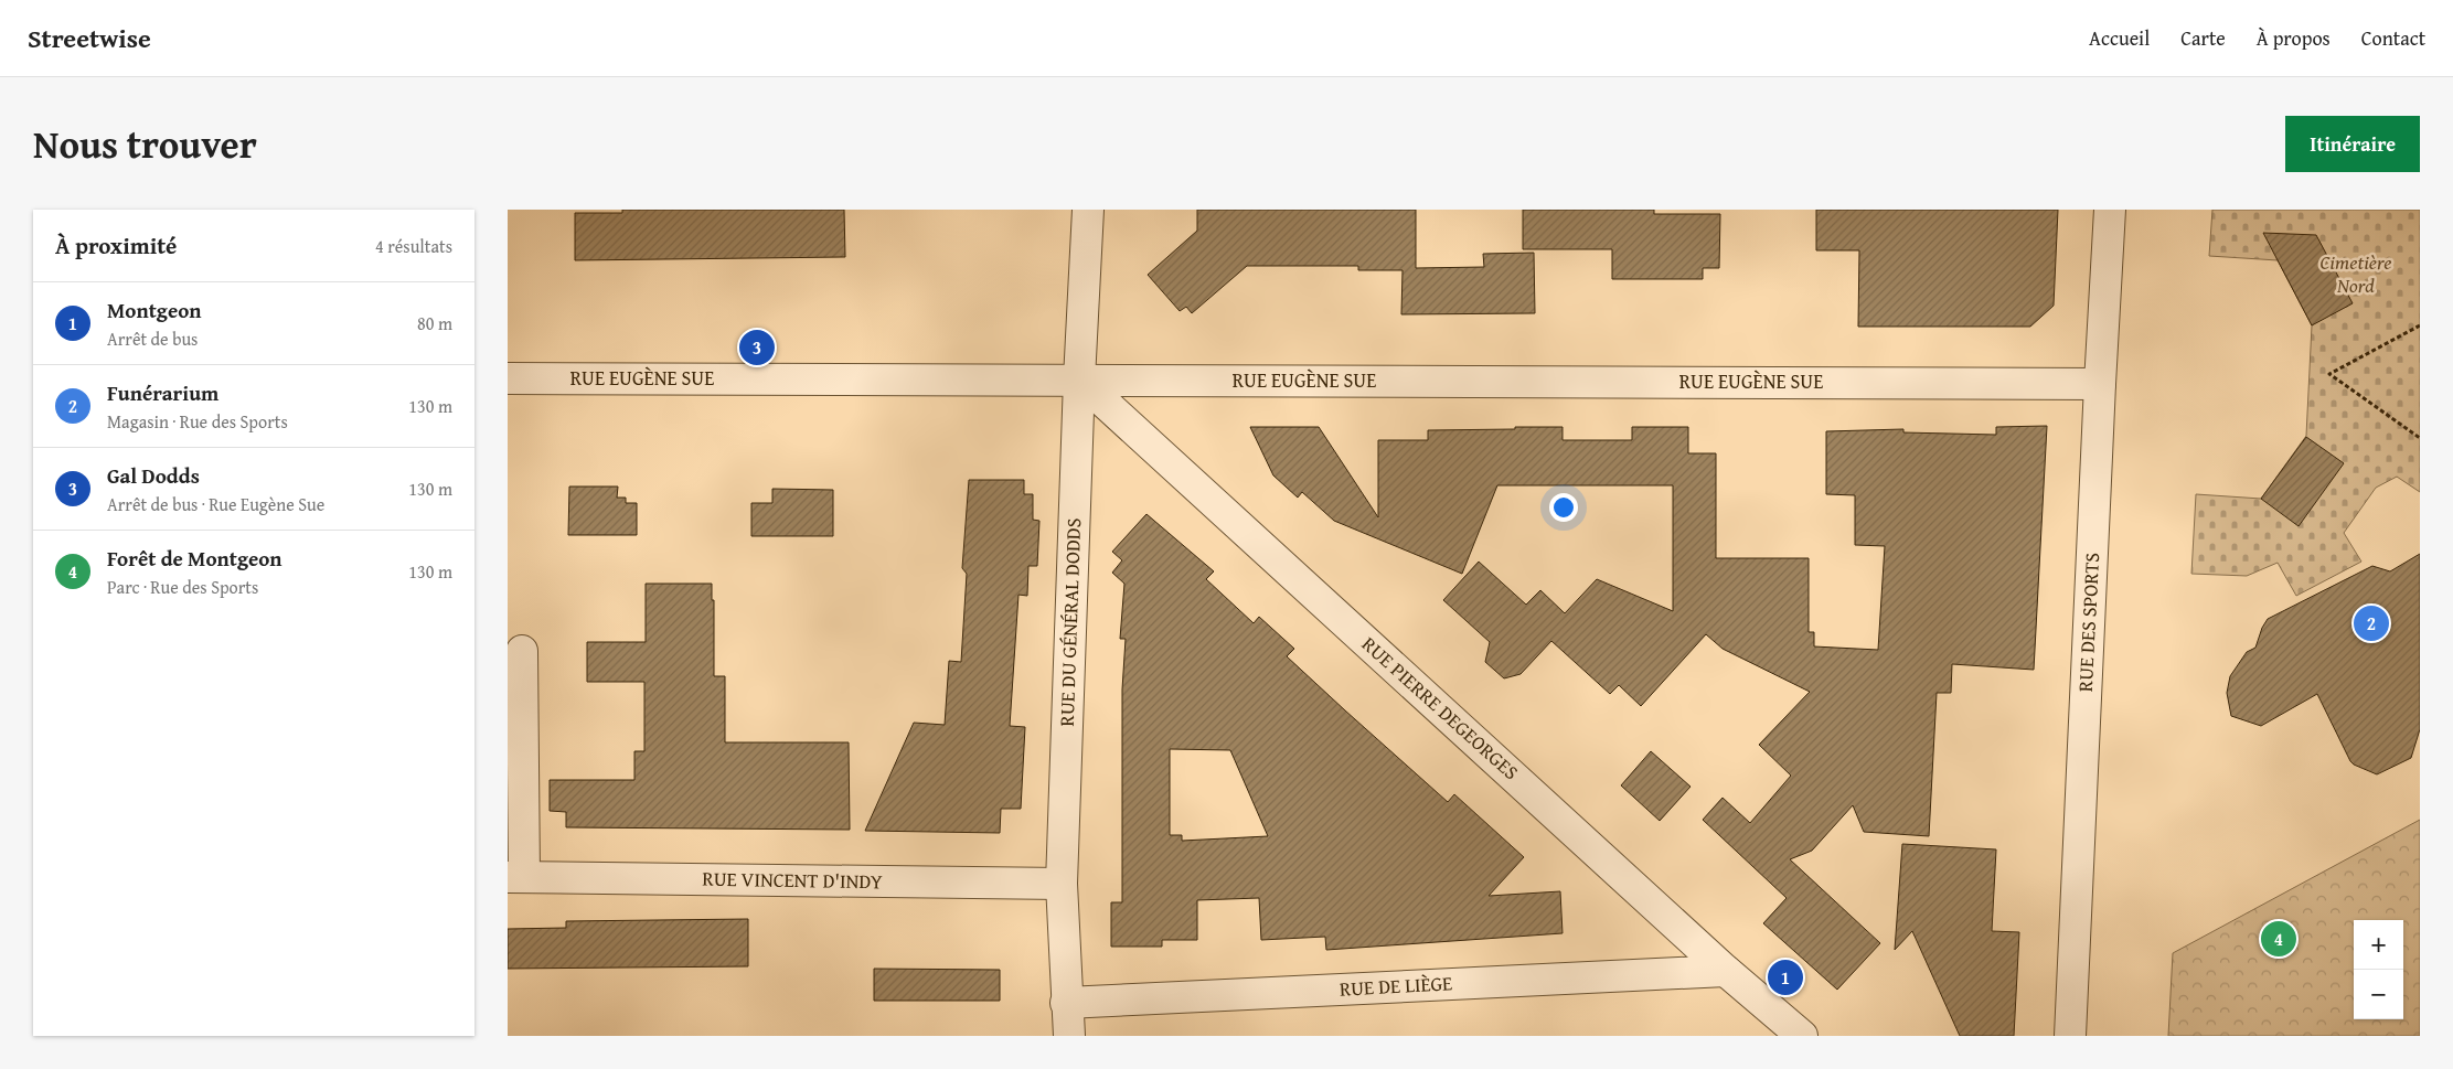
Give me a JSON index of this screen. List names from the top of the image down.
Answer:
{
  "streets": {
    "street": [
      "RUE EUGÈNE SUE",
      "RUE DU GÉNÉRAL DODDS",
      "RUE DES SPORTS",
      "RUE PIERRE DEGEORGES",
      "RUE VINCENT D'INDY",
      "RUE DE LIÈGE"
    ]
  },
  "crossings": [
    ["RUE EUGÈNE SUE", "RUE DU GÉNÉRAL DODDS"],
    ["RUE EUGÈNE SUE", "RUE DES SPORTS"],
    ["RUE EUGÈNE SUE", "RUE PIERRE DEGEORGES"],
    ["RUE DU GÉNÉRAL DODDS", "RUE PIERRE DEGEORGES"],
    ["RUE DU GÉNÉRAL DODDS", "RUE VINCENT D'INDY"],
    ["RUE DU GÉNÉRAL DODDS", "RUE DE LIÈGE"],
    ["RUE PIERRE DEGEORGES", "RUE DE LIÈGE"]
  ],
  "parks": ["Cimetière Nord"],
  "page": {
    "header": "Streetwise",
    "nav": [
      "Accueil",
      "Carte",
      "À propos",
      "Contact"
    ],
    "title": "Nous trouver",
    "buttons": "Itinéraire",
    "heading": ["À proximité", "4 résultats"],
    "list": [
      {
        "mark": "1",
        "name": "Montgeon",
        "note": "Arrêt de bus",
        "value": "80 m"
      },
      {
        "mark": "2",
        "name": "Funérarium",
        "note": "Magasin · Rue des Sports",
        "value": "130 m"
      },
      {
        "mark": "3",
        "name": "Gal Dodds",
        "note": "Arrêt de bus · Rue Eugène Sue",
        "value": "130 m"
      },
      {
        "mark": "4",
        "name": "Forêt de Montgeon",
        "note": "Parc · Rue des Sports",
        "value": "130 m"
      }
    ],
    "pins": [
      "3",
      "2",
      "4",
      "1"
    ],
    "map_buttons": ["+", "−"]
  }
}
